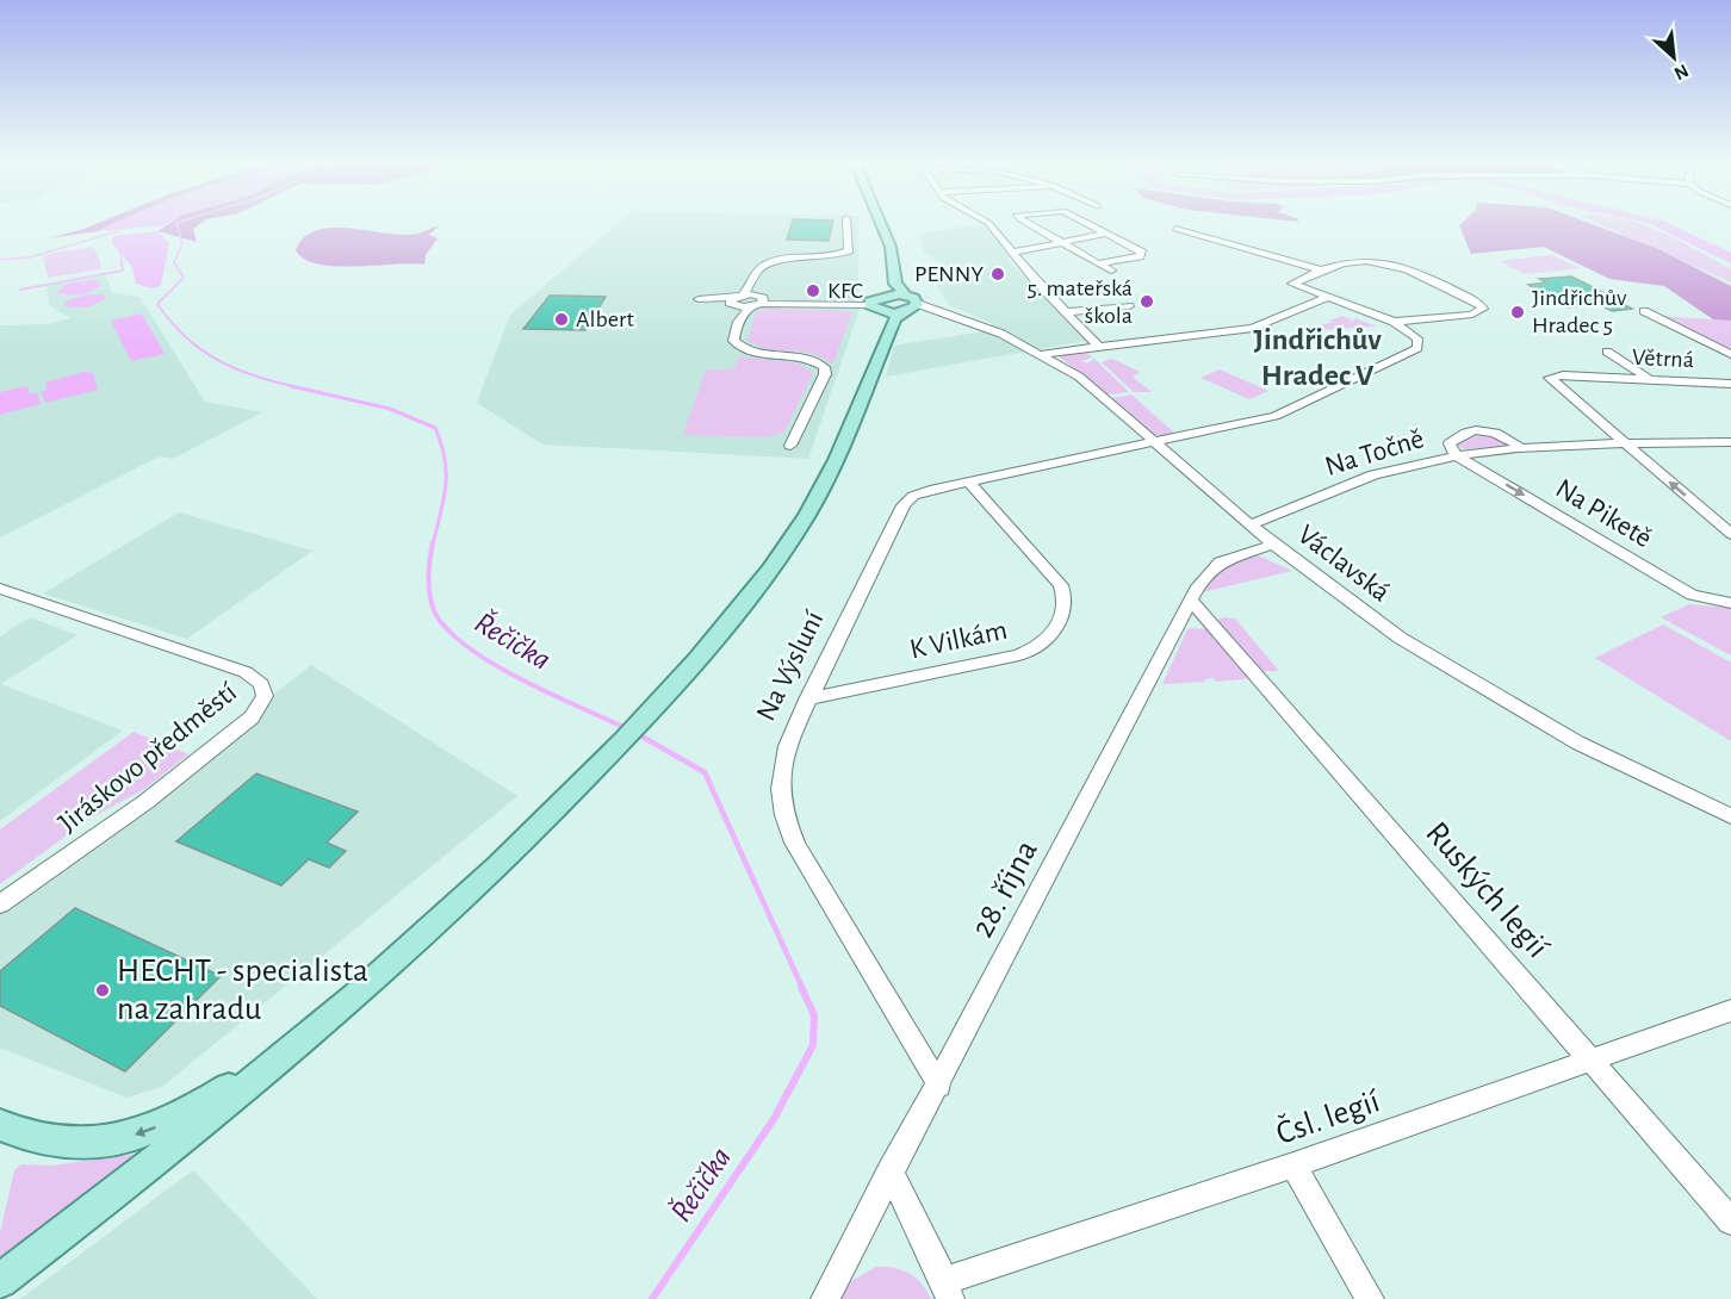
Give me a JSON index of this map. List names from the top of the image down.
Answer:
{
  "streets": {
    "street": [
      "Větrná",
      "Na Točně",
      "Na Piketě",
      "Václavská",
      "K Vilkám",
      "Na Výsluní",
      "Jiráskovo předměstí",
      "28. října",
      "Ruských legií",
      "Čsl. legií"
    ]
  },
  "crossings": [
    ["Větrná", "Na Piketě"],
    ["Na Točně", "Na Piketě"],
    ["Na Točně", "Václavská"],
    ["Václavská", "Na Výsluní"],
    ["Václavská", "28. října"],
    ["K Vilkám", "Na Výsluní"],
    ["Na Výsluní", "28. října"],
    ["28. října", "Ruských legií"],
    ["Ruských legií", "Čsl. legií"]
  ],
  "districts": ["Jindřichův Hradec V"],
  "water": ["Řečička"],
  "places": [
    "PENNY",
    "KFC",
    "5. mateřská škola",
    "Jindřichův Hradec 5",
    "Albert",
    "HECHT - specialista na zahradu"
  ],
  "north": "bottom right"
}
